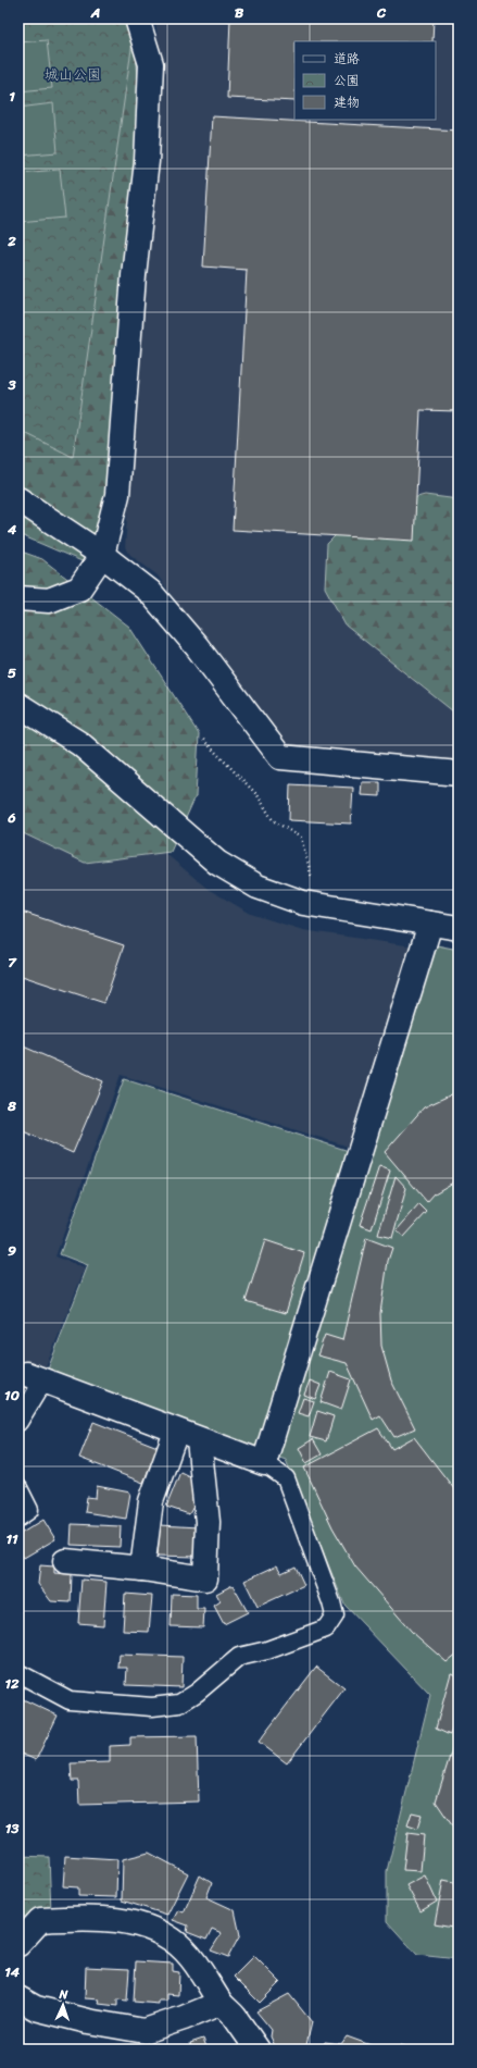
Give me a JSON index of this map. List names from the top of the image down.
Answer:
{
  "parks": ["城山公園"],
  "legend": ["道路", "公園", "建物"],
  "north": "top",
  "grid": {
    "columns": ["A", "B", "C"],
    "rows": [
      "1",
      "2",
      "3",
      "4",
      "5",
      "6",
      "7",
      "8",
      "9",
      "10",
      "11",
      "12",
      "13",
      "14"
    ]
  }
}
